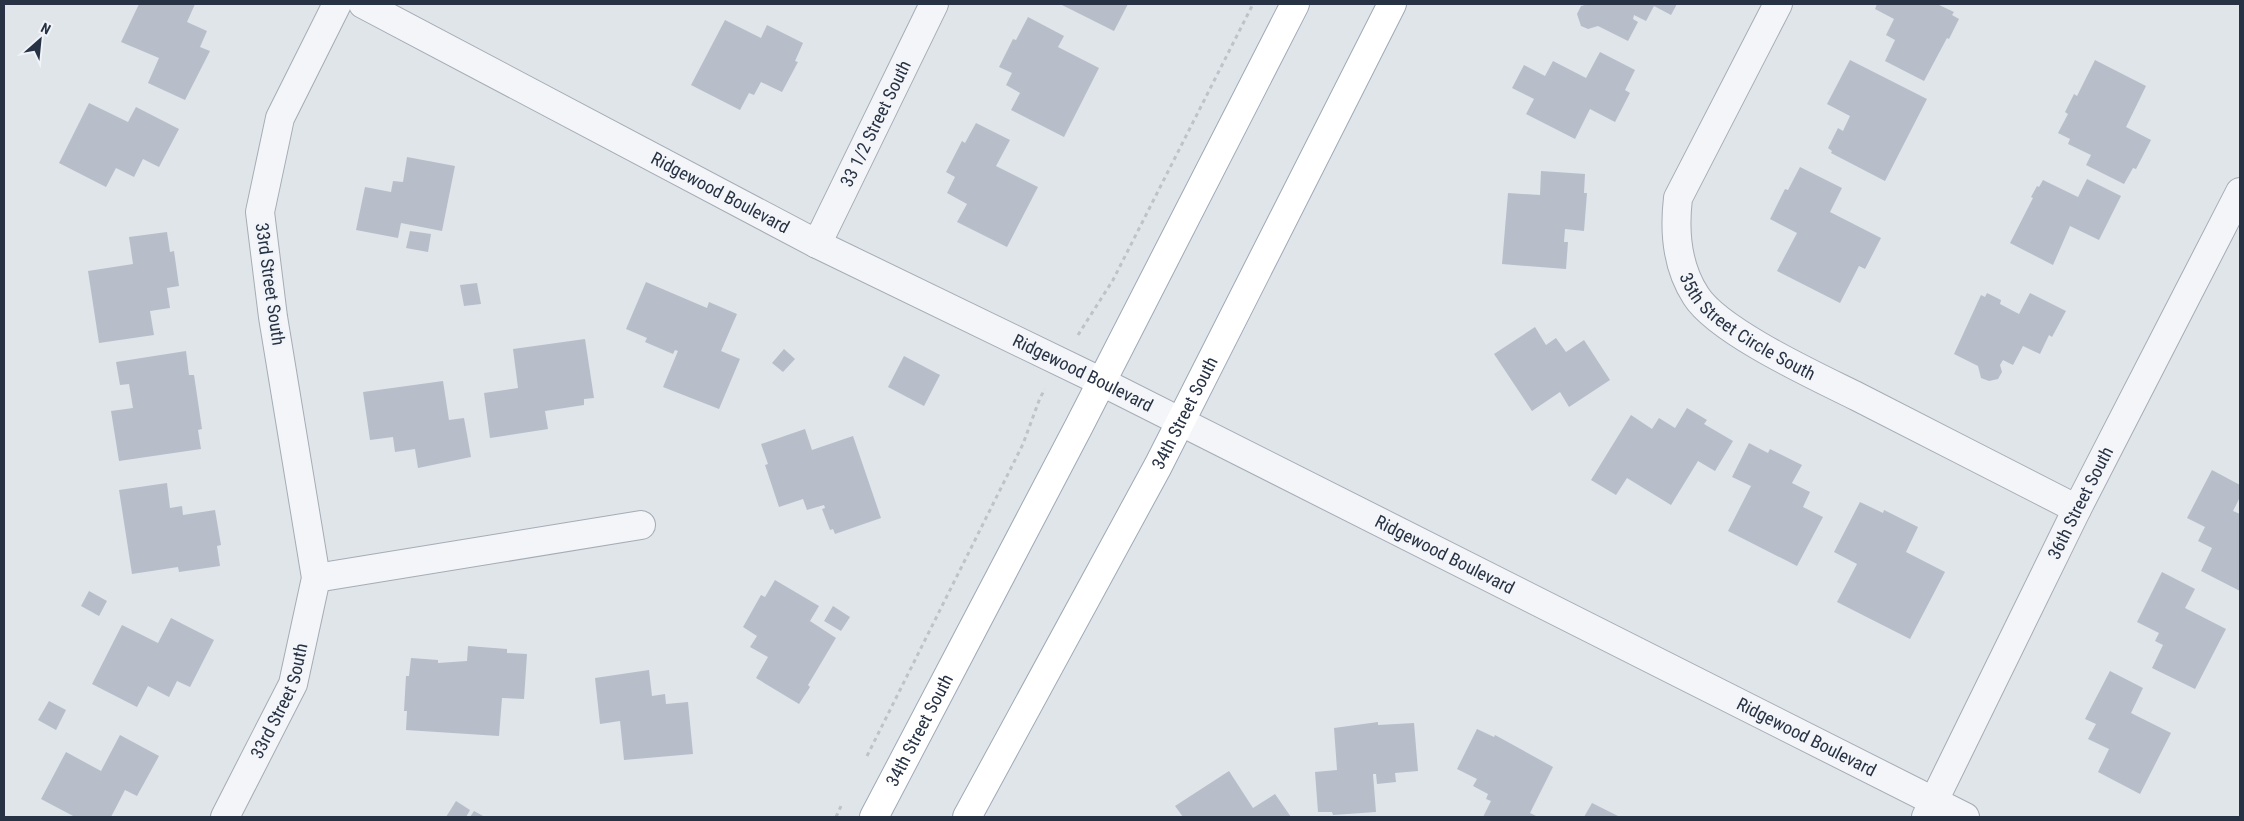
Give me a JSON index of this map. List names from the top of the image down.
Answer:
{
  "streets": {
    "main road": ["34th Street South"],
    "street": [
      "33 1/2 Street South",
      "Ridgewood Boulevard",
      "33rd Street South",
      "35th Street Circle South",
      "36th Street South"
    ]
  },
  "crossings": [
    ["33 1/2 Street South", "Ridgewood Boulevard"],
    ["Ridgewood Boulevard", "34th Street South"],
    ["Ridgewood Boulevard", "36th Street South"],
    ["35th Street Circle South", "36th Street South"]
  ],
  "north": "top right"
}
